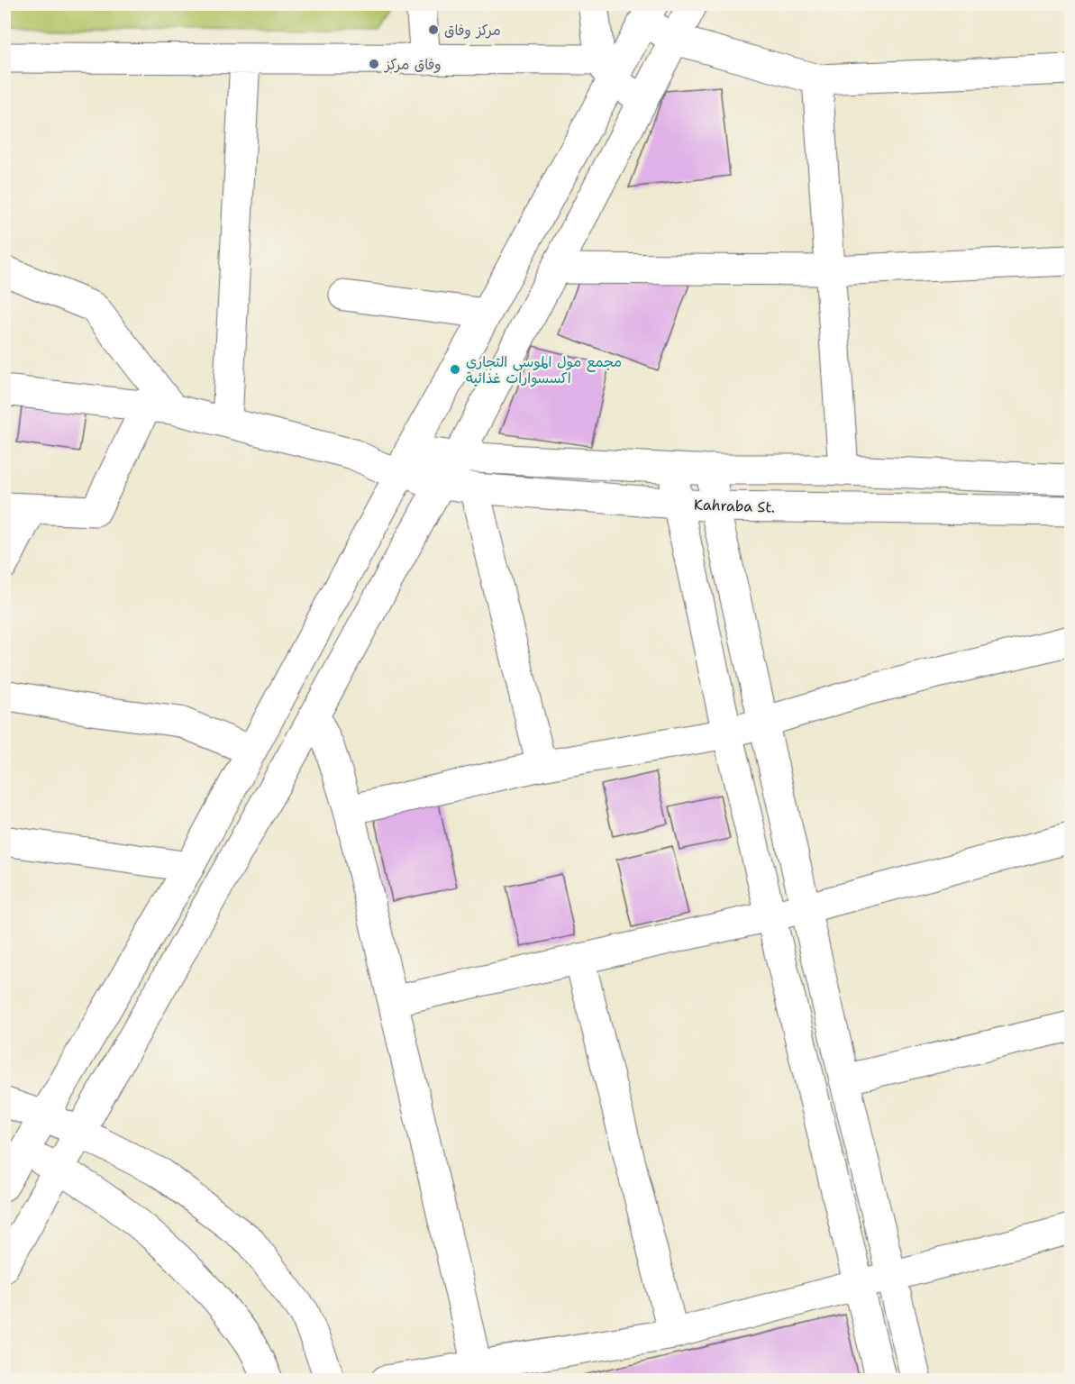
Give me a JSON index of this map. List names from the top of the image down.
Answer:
{
  "streets": {
    "street": ["Kahraba St."]
  },
  "places": ["مركز وفاق", "وفاق مركز", "مجمع مول الموسى التجاري اكسسوارات غذائية"]
}
